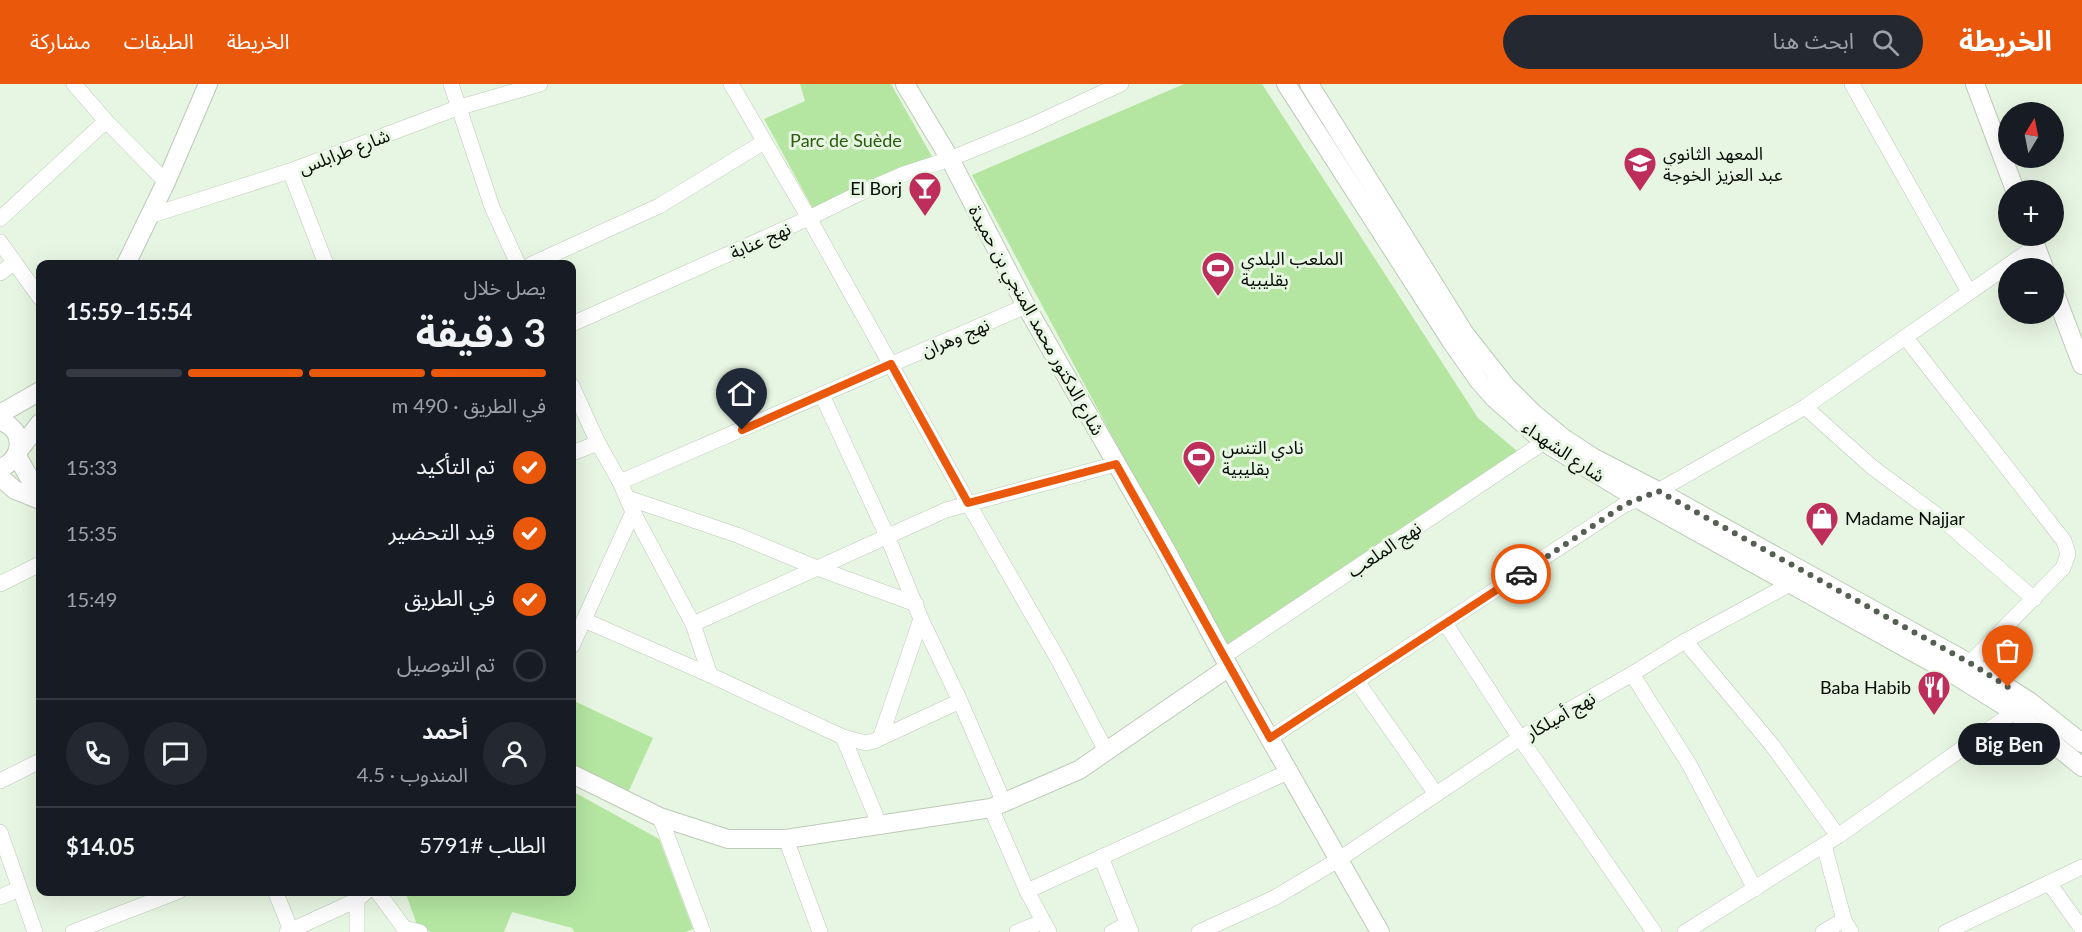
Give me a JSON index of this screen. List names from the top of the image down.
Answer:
{
  "streets": {
    "street": [
      "شارع طرابلس",
      "نهج عنابة",
      "شارع الدكتور محمد المنجي بن حميدة",
      "نهج وهران",
      "شارع الشهداء",
      "نهج الملعب",
      "نهج أميلكار"
    ]
  },
  "crossings": [
    ["نهج عنابة", "شارع الدكتور محمد المنجي بن حميدة"],
    ["شارع الدكتور محمد المنجي بن حميدة", "نهج وهران"],
    ["شارع الدكتور محمد المنجي بن حميدة", "نهج الملعب"],
    ["شارع الدكتور محمد المنجي بن حميدة", "نهج أميلكار"],
    ["شارع الشهداء", "نهج الملعب"],
    ["شارع الشهداء", "نهج أميلكار"]
  ],
  "parks": ["Parc de Suède"],
  "places": {
    "school or university": ["المعهد الثانوي عبد العزيز الخوجة"],
    "bar": ["El Borj"],
    "sports": ["الملعب البلدي بقليبية", "نادي التنس بقليبية"],
    "shop": ["Madame Najjar"],
    "other": ["Big Ben"],
    "restaurant": ["Baba Habib"]
  },
  "north": "top",
  "page": {
    "header": "الخريطة",
    "search": "ابحث هنا",
    "nav": ["الخريطة", "الطبقات", "مشاركة"],
    "map_buttons": ["+", "−"],
    "heading": ["3 دقيقة", "يصل خلال", "15:54–15:59"],
    "panel": [
      "أحمد",
      "المندوب · 4.5",
      "الطلب #5791",
      "$14.05"
    ],
    "bar": "في الطريق · 490 m",
    "list": [
      ["تم التأكيد", "15:33"],
      ["قيد التحضير", "15:35"],
      ["في الطريق", "15:49"],
      "تم التوصيل"
    ],
    "bubble": "Big Ben"
  }
}
